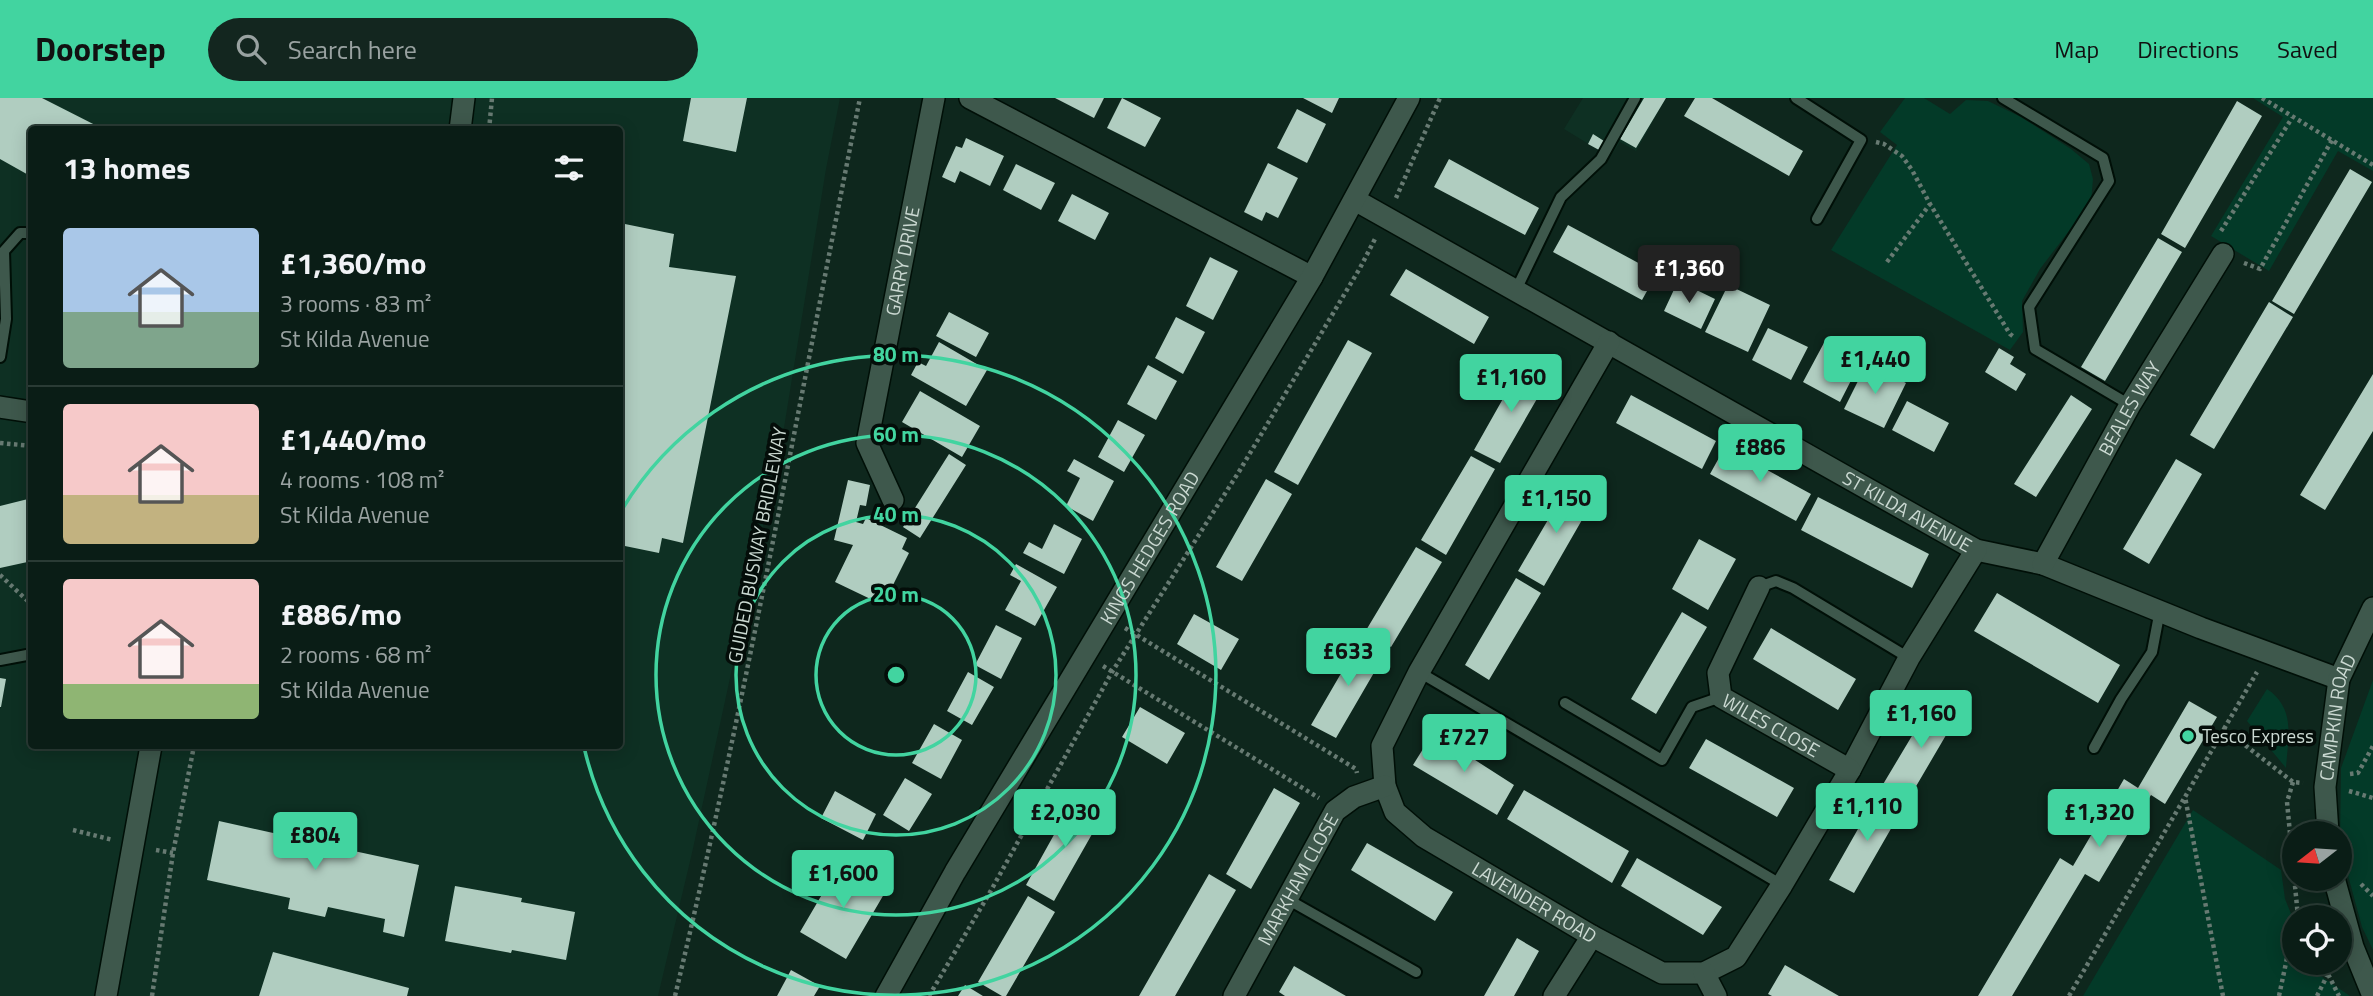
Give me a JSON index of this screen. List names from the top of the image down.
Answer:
{
  "streets": {
    "street": [
      "GARRY DRIVE",
      "BEALES WAY",
      "ST KILDA AVENUE",
      "KINGS HEDGES ROAD",
      "CAMPKIN ROAD",
      "WILES CLOSE",
      "MARKHAM CLOSE",
      "LAVENDER ROAD"
    ],
    "path": ["GUIDED BUSWAY BRIDLEWAY"]
  },
  "crossings": [
    ["BEALES WAY", "ST KILDA AVENUE"],
    ["ST KILDA AVENUE", "KINGS HEDGES ROAD"],
    ["ST KILDA AVENUE", "CAMPKIN ROAD"],
    ["ST KILDA AVENUE", "LAVENDER ROAD"],
    ["WILES CLOSE", "LAVENDER ROAD"],
    ["MARKHAM CLOSE", "LAVENDER ROAD"]
  ],
  "places": ["Tesco Express"],
  "north": "left",
  "page": {
    "header": "Doorstep",
    "search": "Search here",
    "nav": ["Map", "Directions", "Saved"],
    "heading": "13 homes",
    "list": [
      {
        "name": "£1,360/mo",
        "note": "3 rooms · 83 m² · St Kilda Avenue"
      },
      {
        "name": "£1,440/mo",
        "note": "4 rooms · 108 m² · St Kilda Avenue"
      },
      {
        "name": "£886/mo",
        "note": "2 rooms · 68 m² · St Kilda Avenue"
      }
    ],
    "price": [
      "£1,360",
      "£1,440",
      "£1,160",
      "£886",
      "£1,150",
      "£633",
      "£1,160",
      "£727",
      "£1,110",
      "£2,030",
      "£1,320",
      "£804",
      "£1,600"
    ]
  },
  "rings": [
    "80 m",
    "60 m",
    "40 m",
    "20 m"
  ]
}
